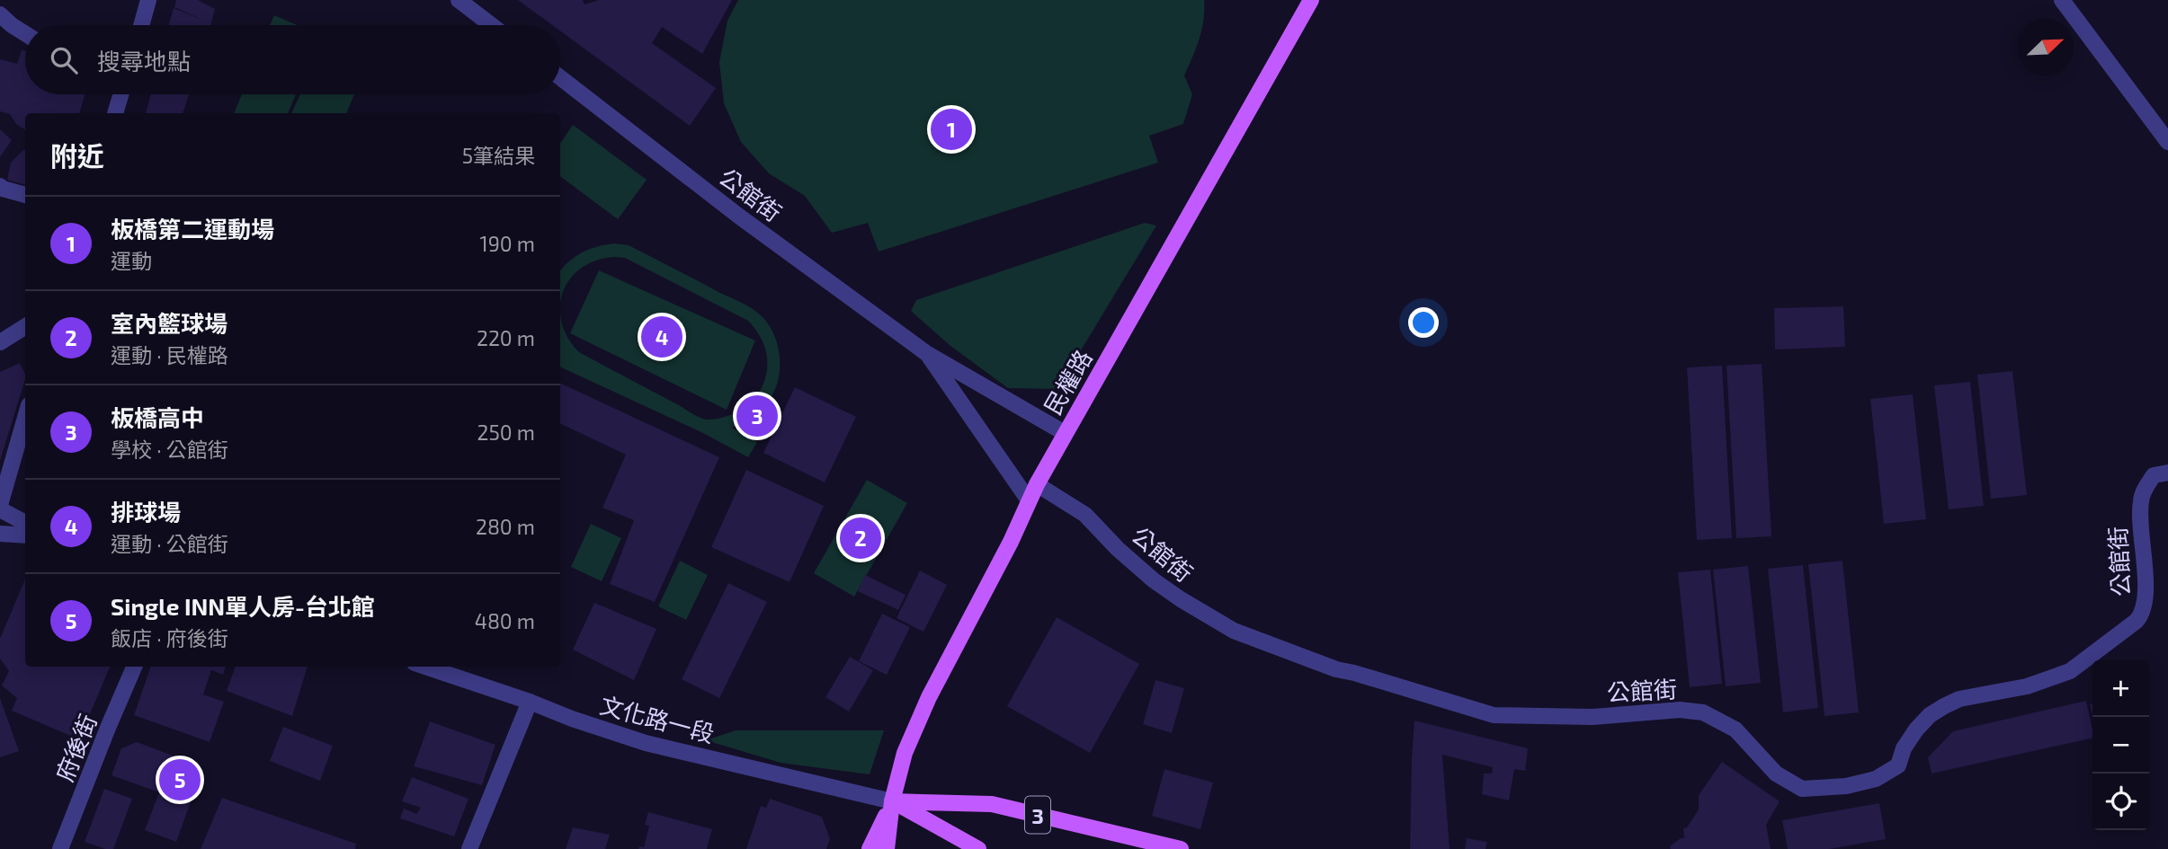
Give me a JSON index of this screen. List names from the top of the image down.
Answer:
{
  "streets": {
    "main road": ["民權路", "文化路一段", "3"],
    "street": ["公館街", "府後街"]
  },
  "crossings": [
    ["公館街", "民權路"],
    ["民權路", "文化路一段"]
  ],
  "north": "top right",
  "page": {
    "search": "搜尋地點",
    "pins": [
      "1",
      "4",
      "3",
      "2",
      "5"
    ],
    "heading": ["附近", "5筆結果"],
    "list": [
      {
        "mark": "1",
        "name": "板橋第二運動場",
        "note": "運動",
        "value": "190 m"
      },
      {
        "mark": "2",
        "name": "室內籃球場",
        "note": "運動 · 民權路",
        "value": "220 m"
      },
      {
        "mark": "3",
        "name": "板橋高中",
        "note": "學校 · 公館街",
        "value": "250 m"
      },
      {
        "mark": "4",
        "name": "排球場",
        "note": "運動 · 公館街",
        "value": "280 m"
      },
      {
        "mark": "5",
        "name": "Single INN單人房-台北館",
        "note": "飯店 · 府後街",
        "value": "480 m"
      }
    ],
    "map_buttons": ["+", "−"]
  }
}
